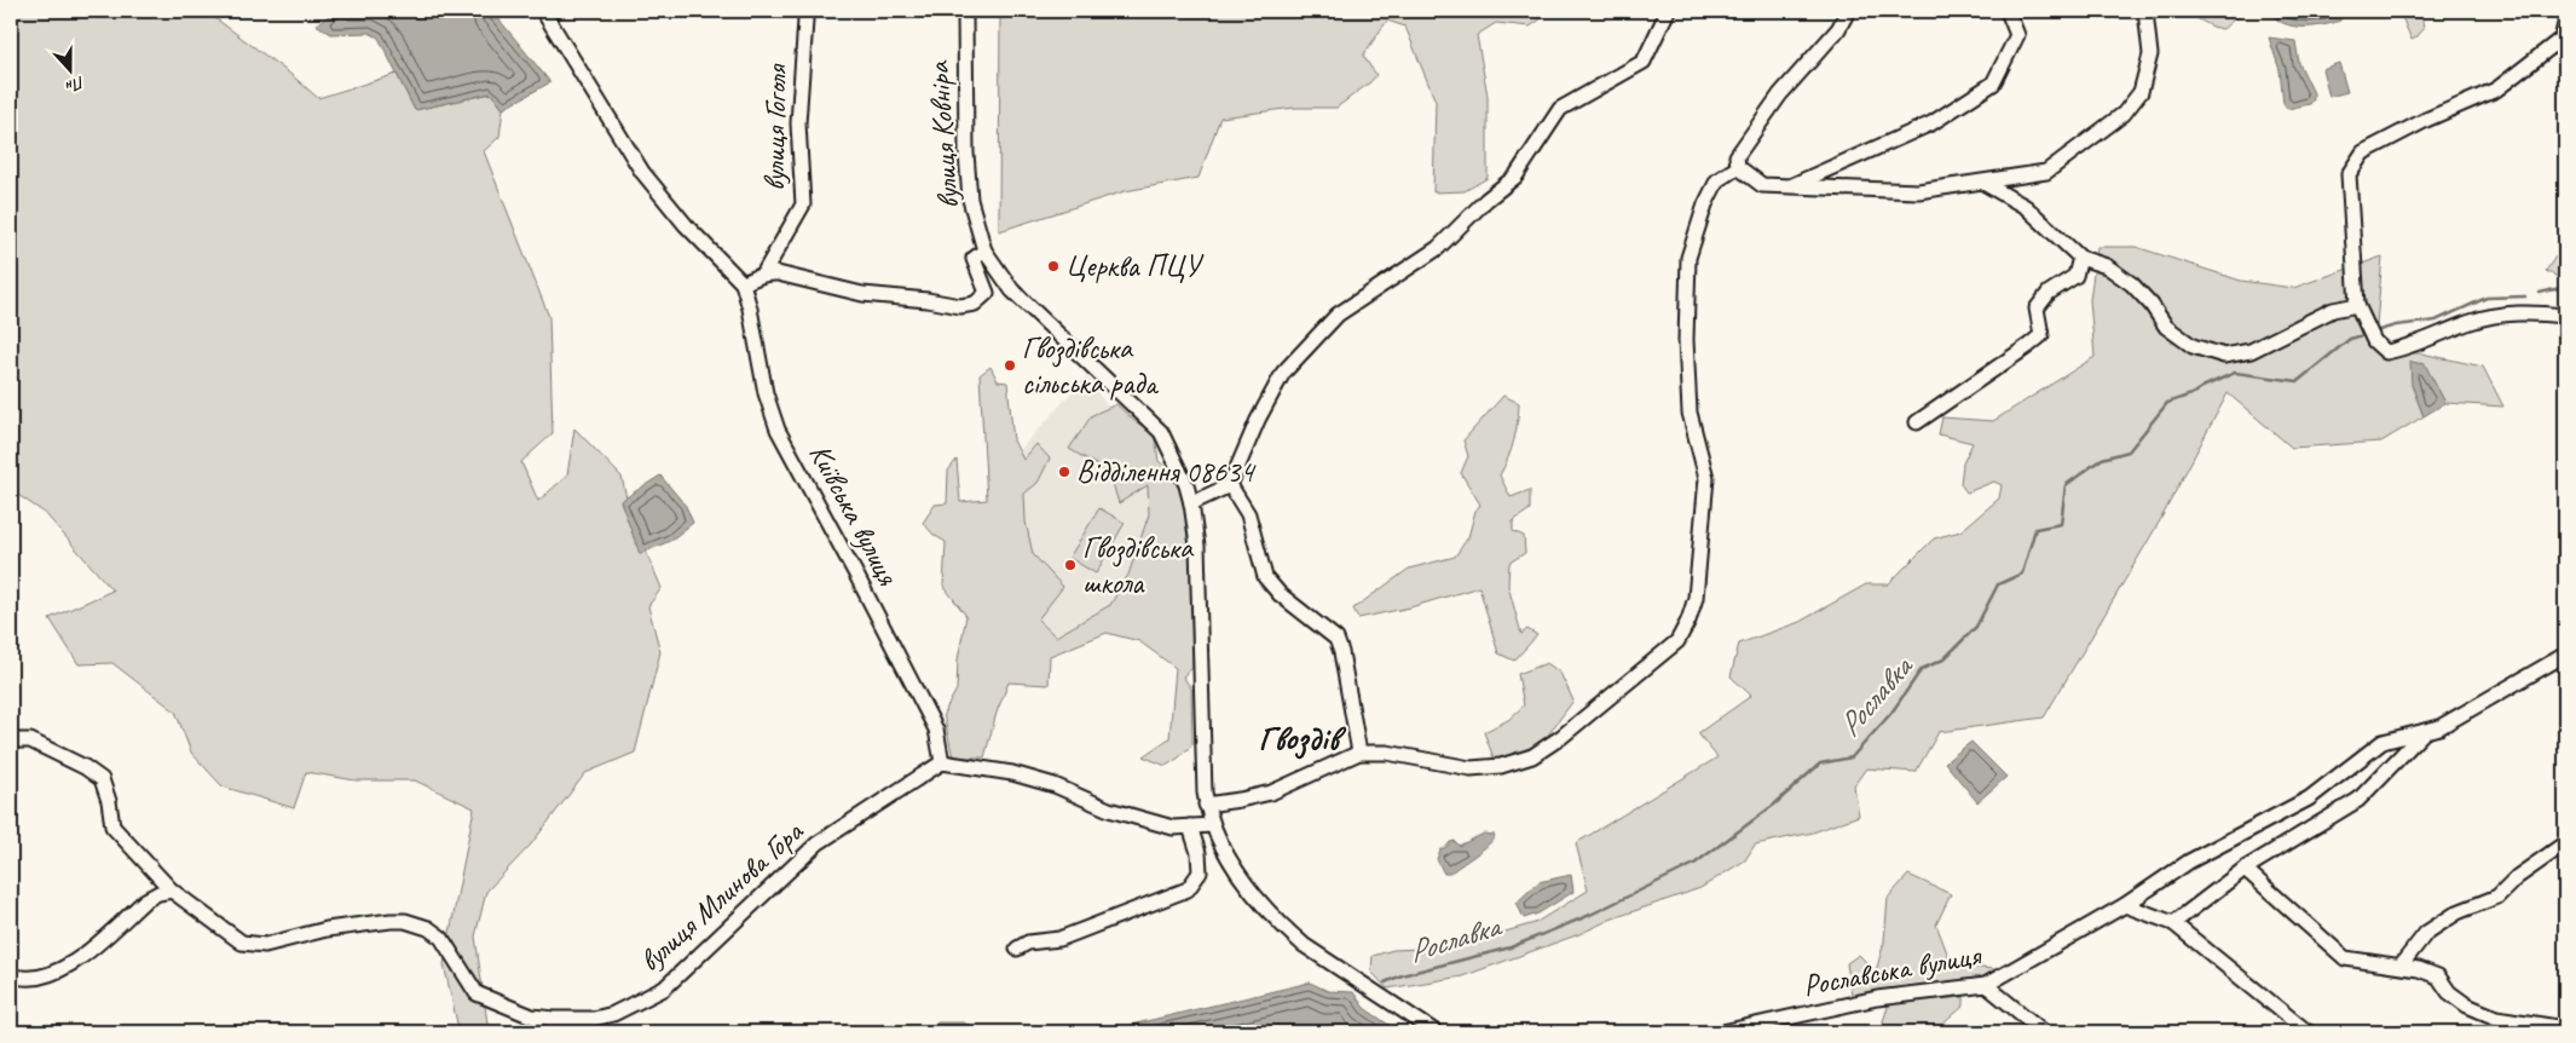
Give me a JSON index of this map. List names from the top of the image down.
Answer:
{
  "streets": {
    "street": [
      "вулиця Гоголя",
      "вулиця Ковніра",
      "Київська вулиця",
      "вулиця Млинова Гора",
      "Рославська вулиця"
    ]
  },
  "crossings": [
    ["Київська вулиця", "вулиця Млинова Гора"]
  ],
  "districts": ["Гвоздів"],
  "water": ["Рославка"],
  "places": [
    "Церква ПЦУ",
    "Гвоздівська сільська рада",
    "Відділення 08634",
    "Гвоздівська школа"
  ],
  "north": "bottom"
}
